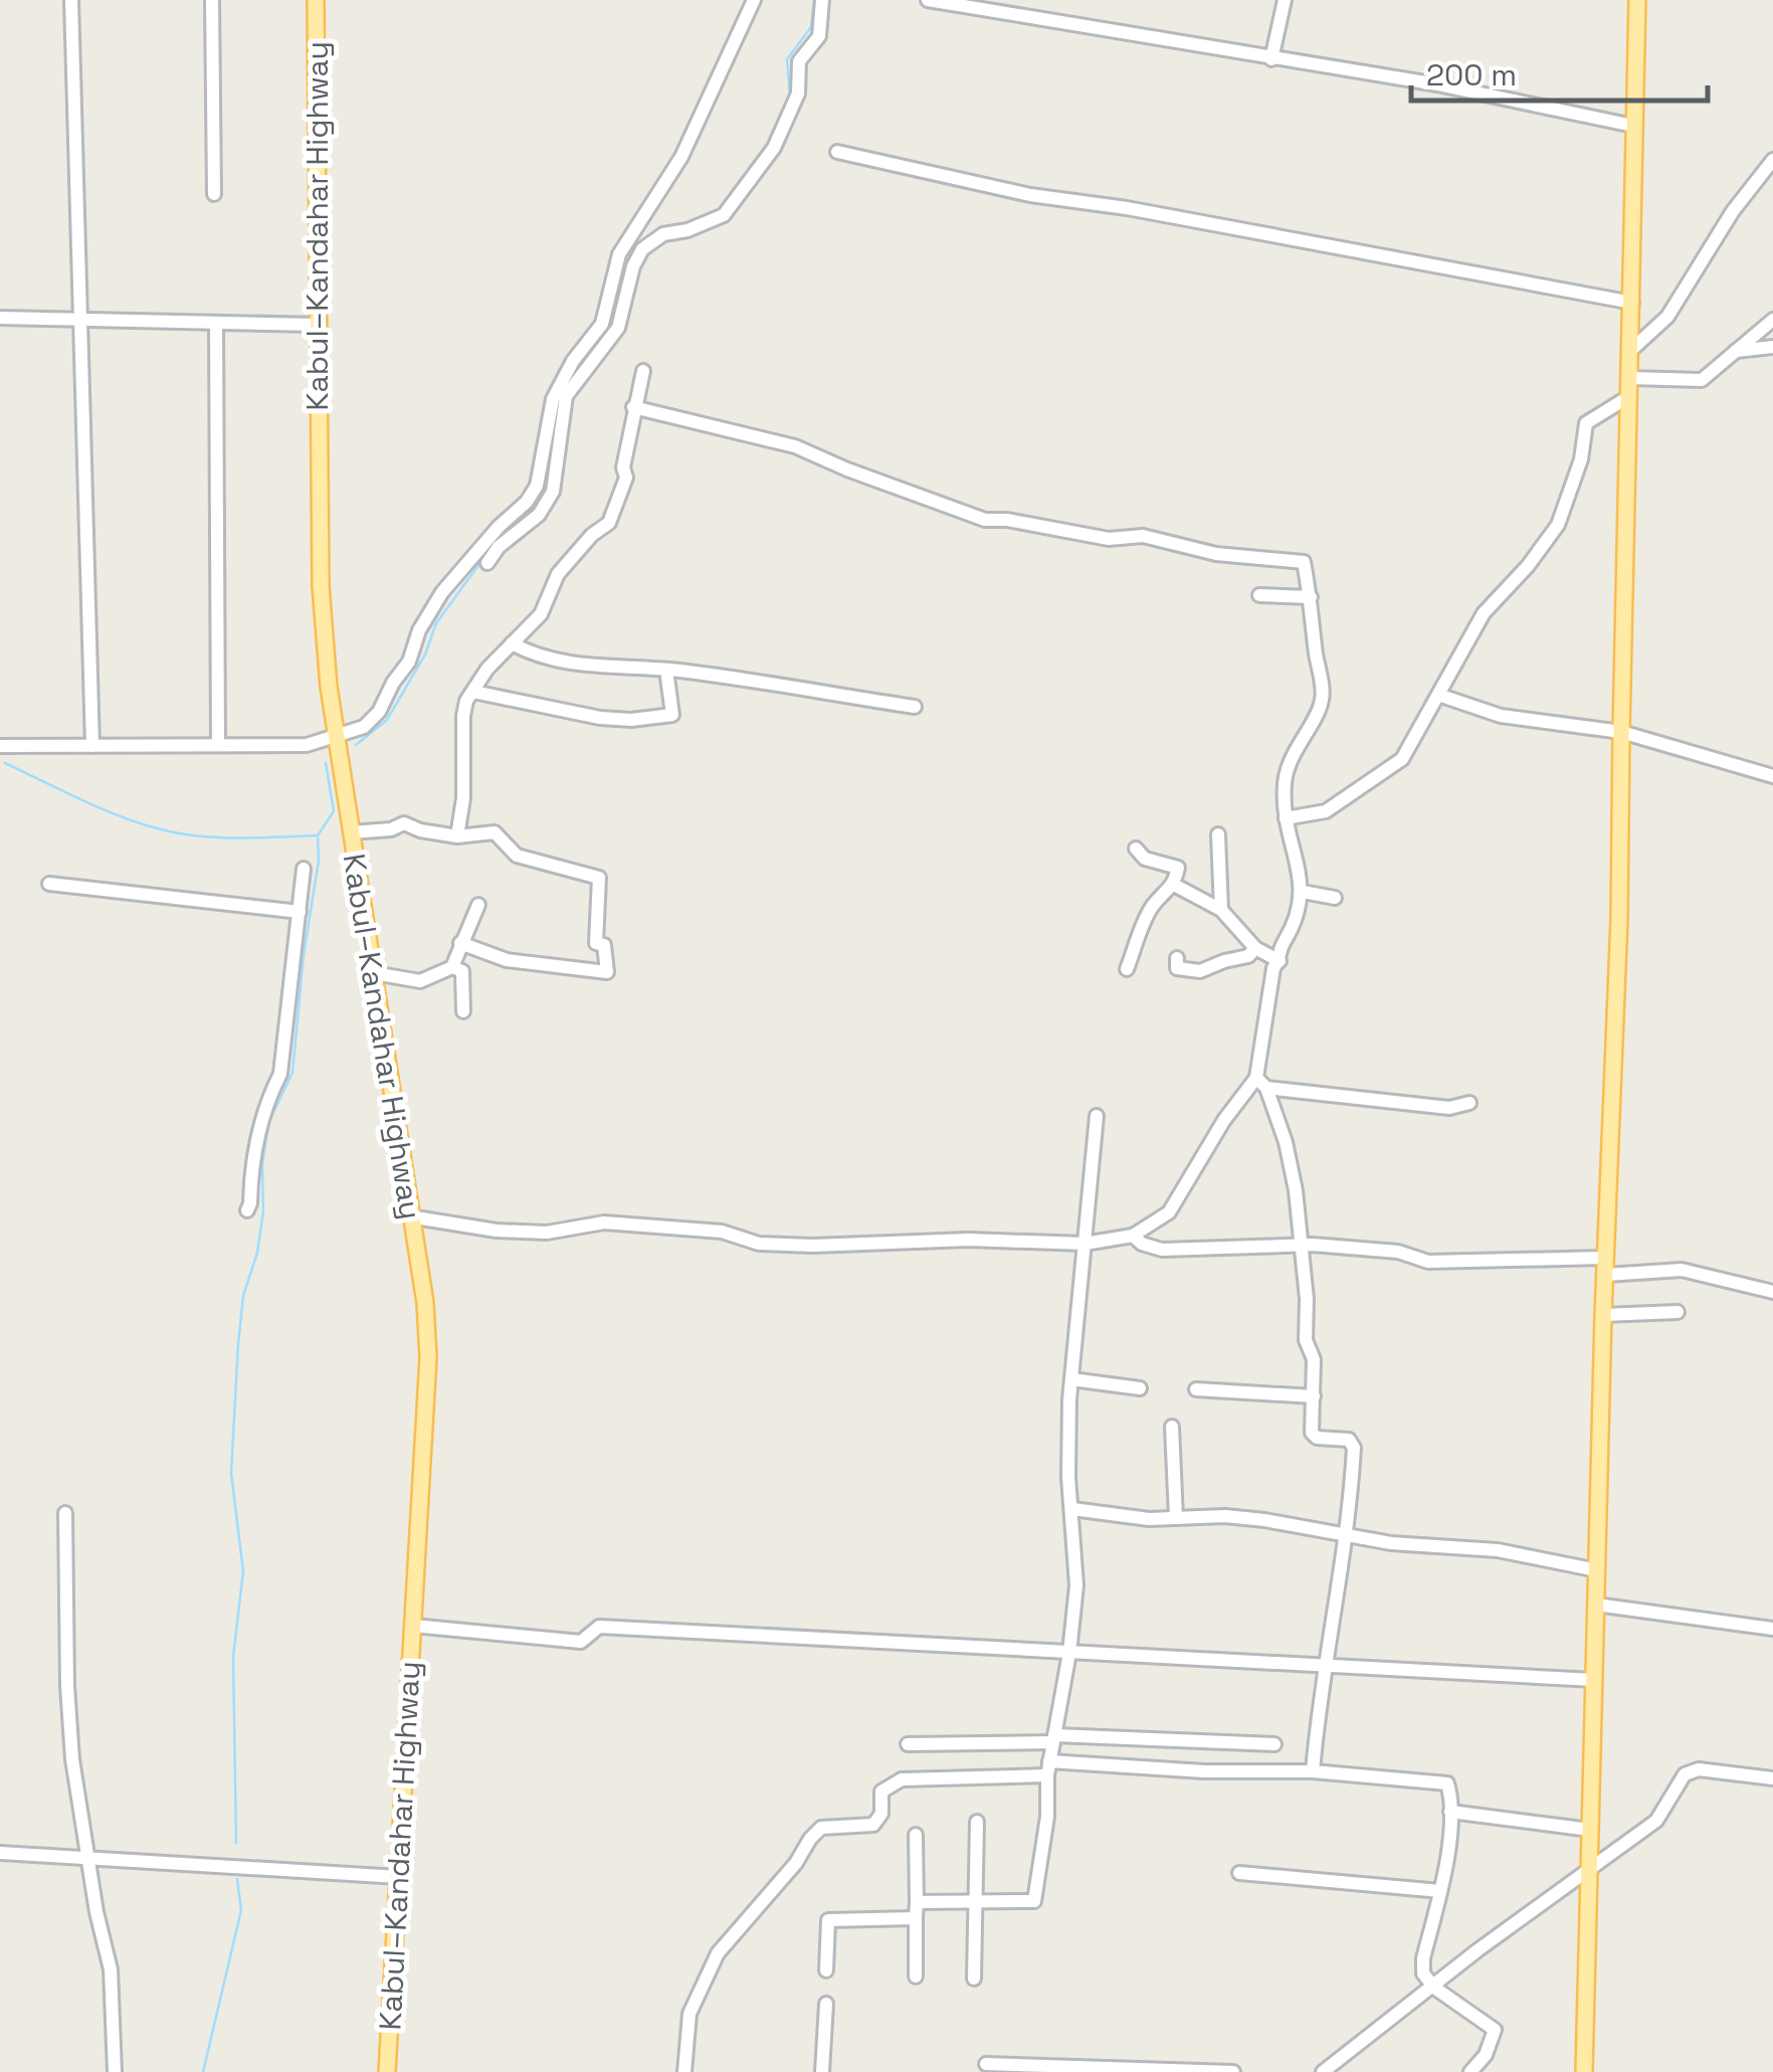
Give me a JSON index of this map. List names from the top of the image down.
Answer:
{
  "streets": {
    "main road": ["Kabul–Kandahar Highway"]
  },
  "scale_bar": "200 m"
}
